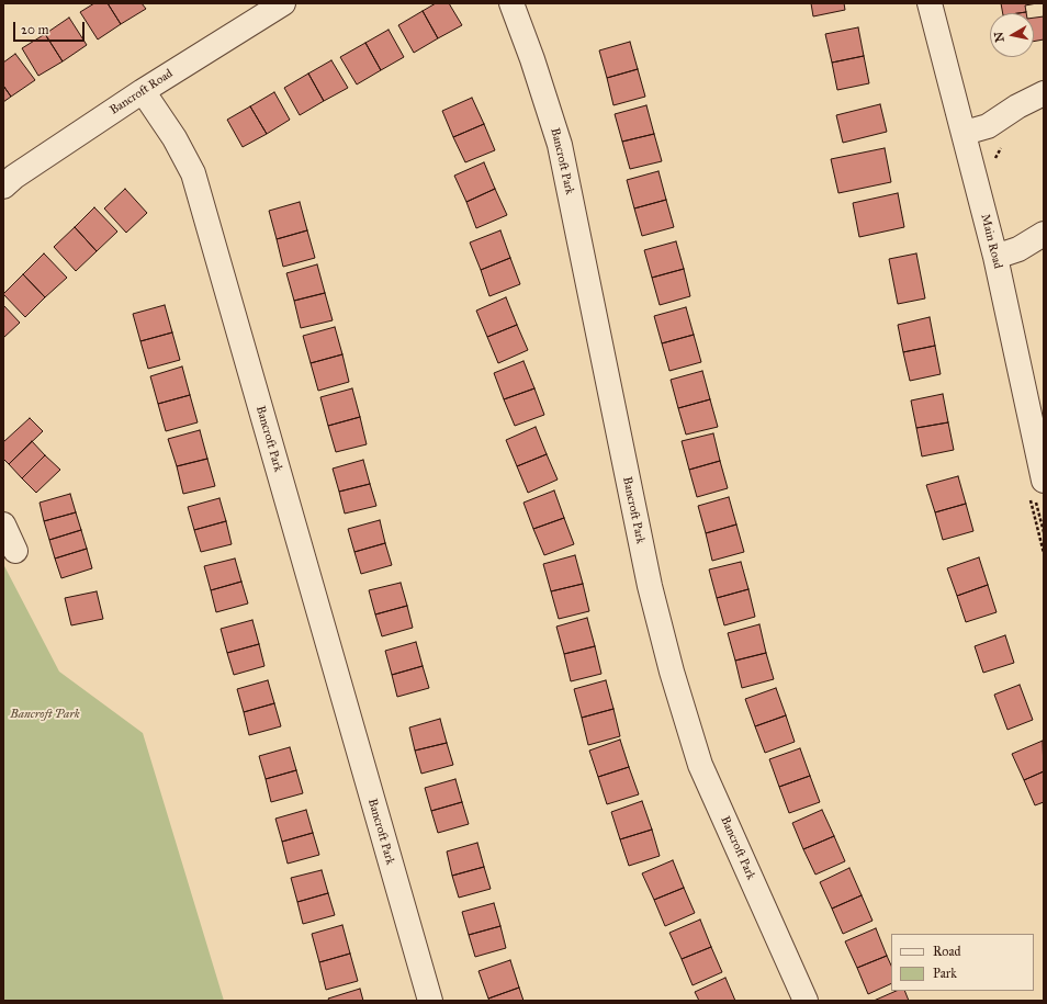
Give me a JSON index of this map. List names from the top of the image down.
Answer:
{
  "streets": {
    "street": ["Bancroft Road", "Bancroft Park", "Main Road"]
  },
  "crossings": [
    ["Bancroft Road", "Bancroft Park"]
  ],
  "parks": ["Bancroft Park"],
  "legend": ["Road", "Park"],
  "scale_bar": "20 m",
  "north": "left"
}
